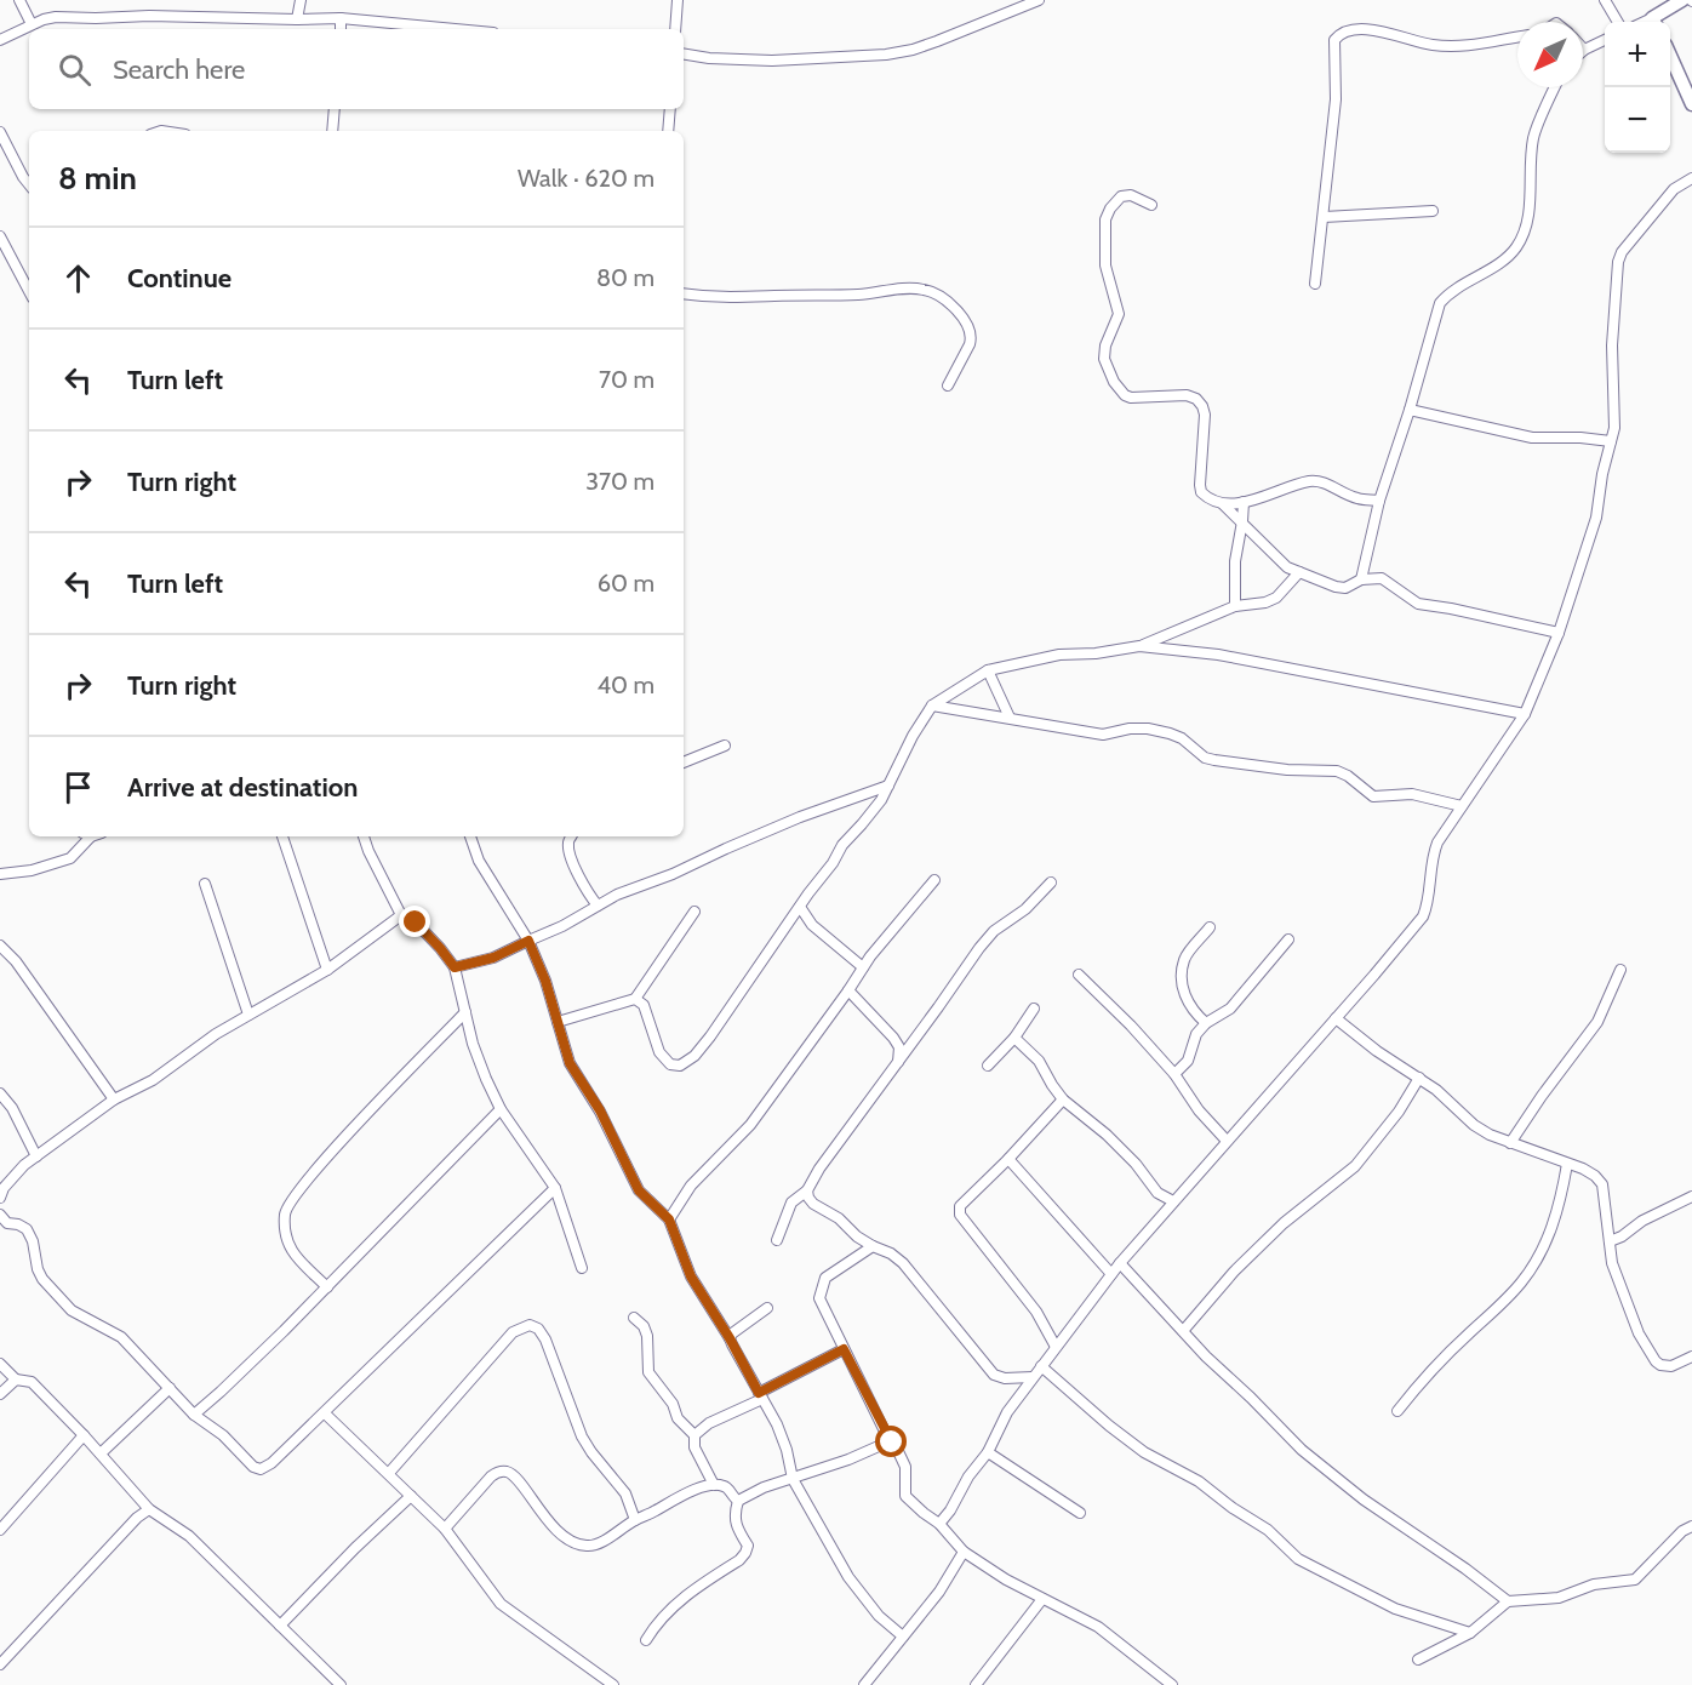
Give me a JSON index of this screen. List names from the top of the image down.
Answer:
{
  "north": "bottom left",
  "page": {
    "map_buttons": ["+", "−"],
    "search": "Search here",
    "heading": ["8 min", "Walk · 620 m"],
    "list": [
      ["Continue", "80 m"],
      ["Turn left", "70 m"],
      ["Turn right", "370 m"],
      ["Turn left", "60 m"],
      ["Turn right", "40 m"],
      "Arrive at destination"
    ]
  }
}
